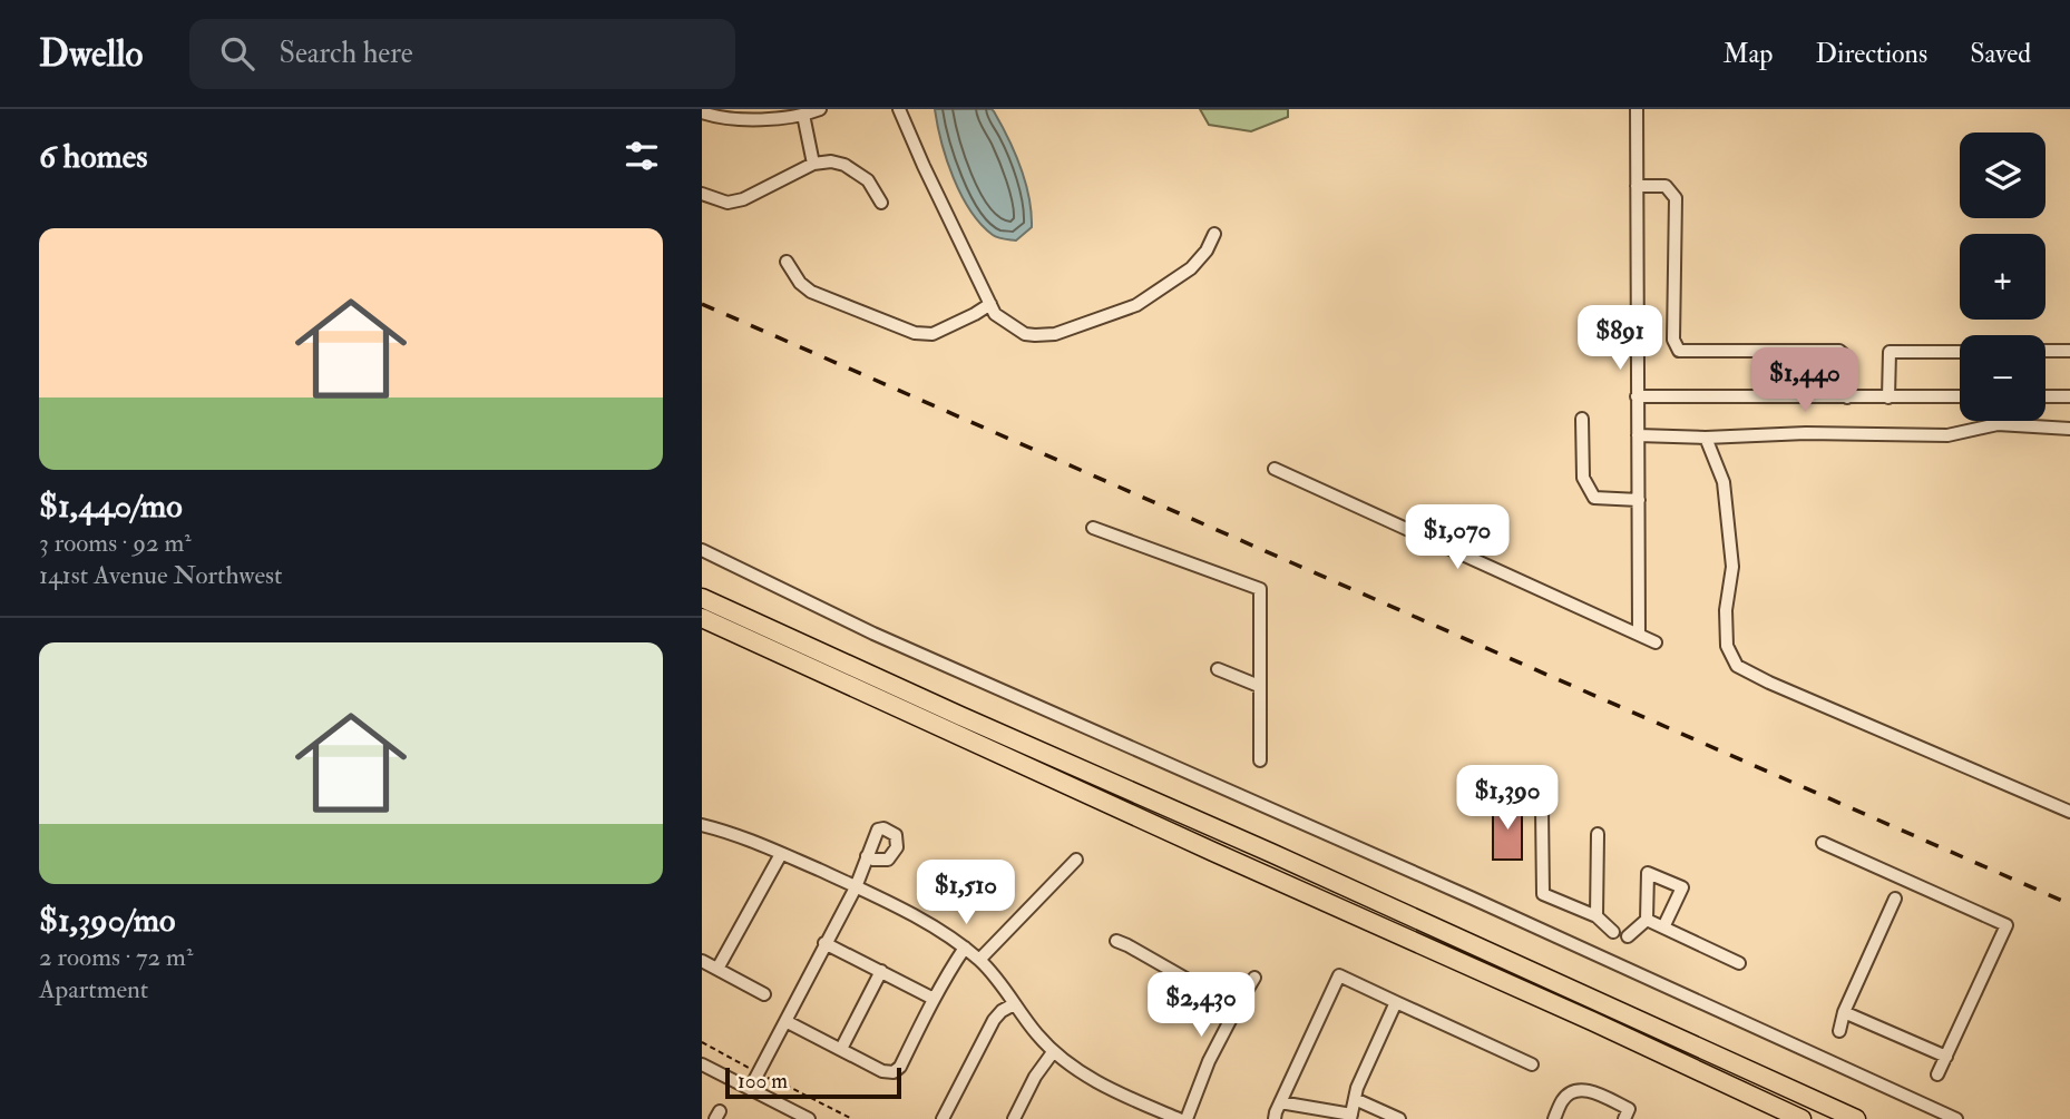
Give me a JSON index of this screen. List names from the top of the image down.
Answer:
{
  "scale_bar": "100 m",
  "page": {
    "header": "Dwello",
    "search": "Search here",
    "nav": ["Map", "Directions", "Saved"],
    "heading": "6 homes",
    "map_buttons": ["+", "−"],
    "list": [
      {
        "name": "$1,440/mo",
        "note": "3 rooms · 92 m² · 141st Avenue Northwest"
      },
      {
        "name": "$1,390/mo",
        "note": "2 rooms · 72 m² · Apartment"
      }
    ],
    "price": [
      "$891",
      "$1,440",
      "$1,070",
      "$1,390",
      "$1,510",
      "$2,430"
    ],
    "scale": "100 m"
  }
}
